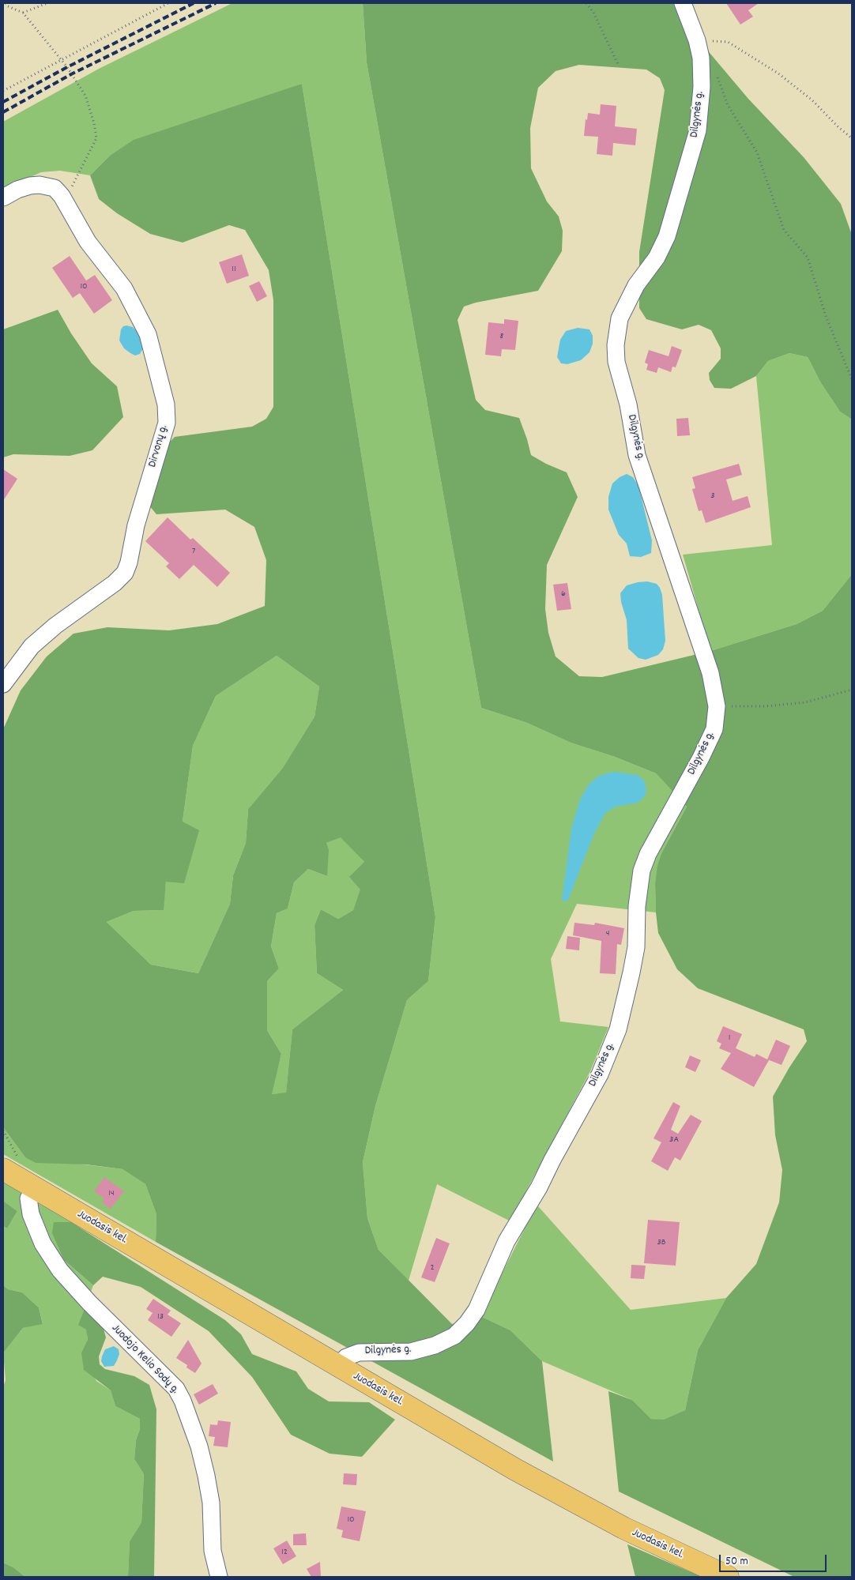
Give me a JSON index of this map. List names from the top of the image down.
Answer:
{
  "streets": {
    "main road": ["Juodasis kel."],
    "street": ["Dilgynės g.", "Dirvonų g.", "Juodojo Kelio Sodų g."]
  },
  "crossings": [
    ["Dilgynės g.", "Juodasis kel."],
    ["Juodasis kel.", "Juodojo Kelio Sodų g."]
  ],
  "house_numbers": [
    "11",
    "10",
    "8",
    "3",
    "7",
    "6",
    "4",
    "1",
    "3A",
    "14",
    "3B",
    "2",
    "13",
    "10",
    "12"
  ],
  "scale_bar": "50 m"
}
